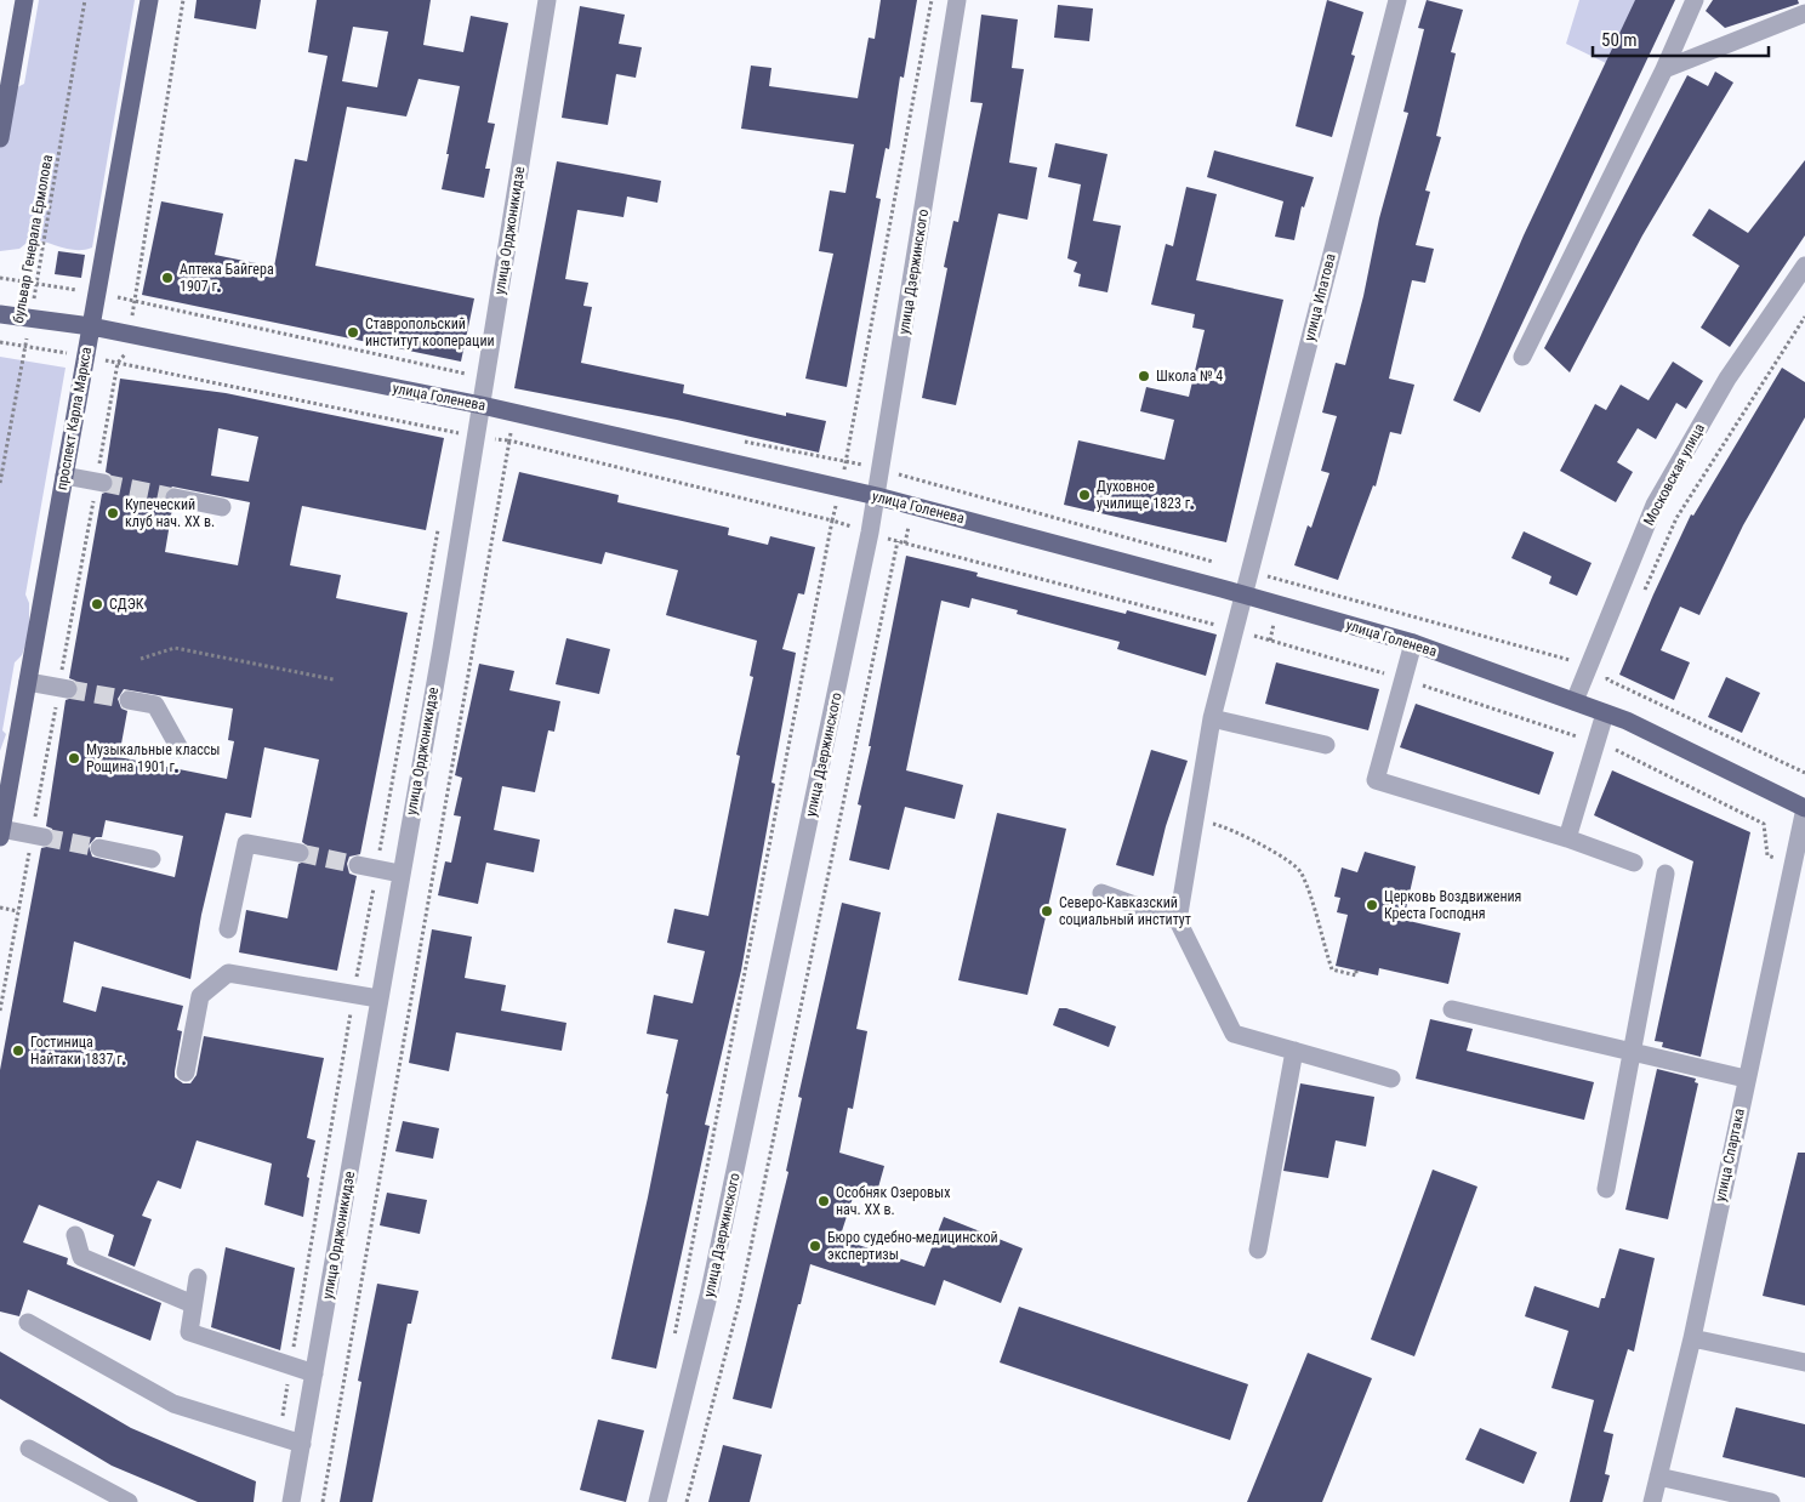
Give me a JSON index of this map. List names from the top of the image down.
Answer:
{
  "streets": {
    "main road": ["улица Голенева", "проспект Карла Маркса"],
    "street": [
      "улица Орджоникидзе",
      "улица Дзержинского",
      "улица Ипатова",
      "Московская улица",
      "улица Спартака"
    ],
    "path": ["бульвар Генерала Ермолова"]
  },
  "crossings": [
    ["улица Орджоникидзе", "улица Голенева"],
    ["бульвар Генерала Ермолова", "улица Голенева"],
    ["улица Дзержинского", "улица Голенева"],
    ["улица Ипатова", "улица Голенева"],
    ["улица Голенева", "проспект Карла Маркса"],
    ["улица Голенева", "Московская улица"],
    ["улица Голенева", "улица Спартака"]
  ],
  "places": [
    "Аптека Байгера 1907 г.",
    "Ставропольский институт кооперации",
    "Школа № 4",
    "Духовное училище 1823 г.",
    "Купеческий клуб нач. ХХ в.",
    "СДЭК",
    "Музыкальные классы Рощина 1901 г.",
    "Церковь Воздвижения Креста Господня",
    "Северо-Кавказский социальный институт",
    "Гостиница Найтаки 1837 г.",
    "Особняк Озеровых нач. ХХ в.",
    "Бюро судебно-медицинской экспертизы"
  ],
  "scale_bar": "50 m"
}
